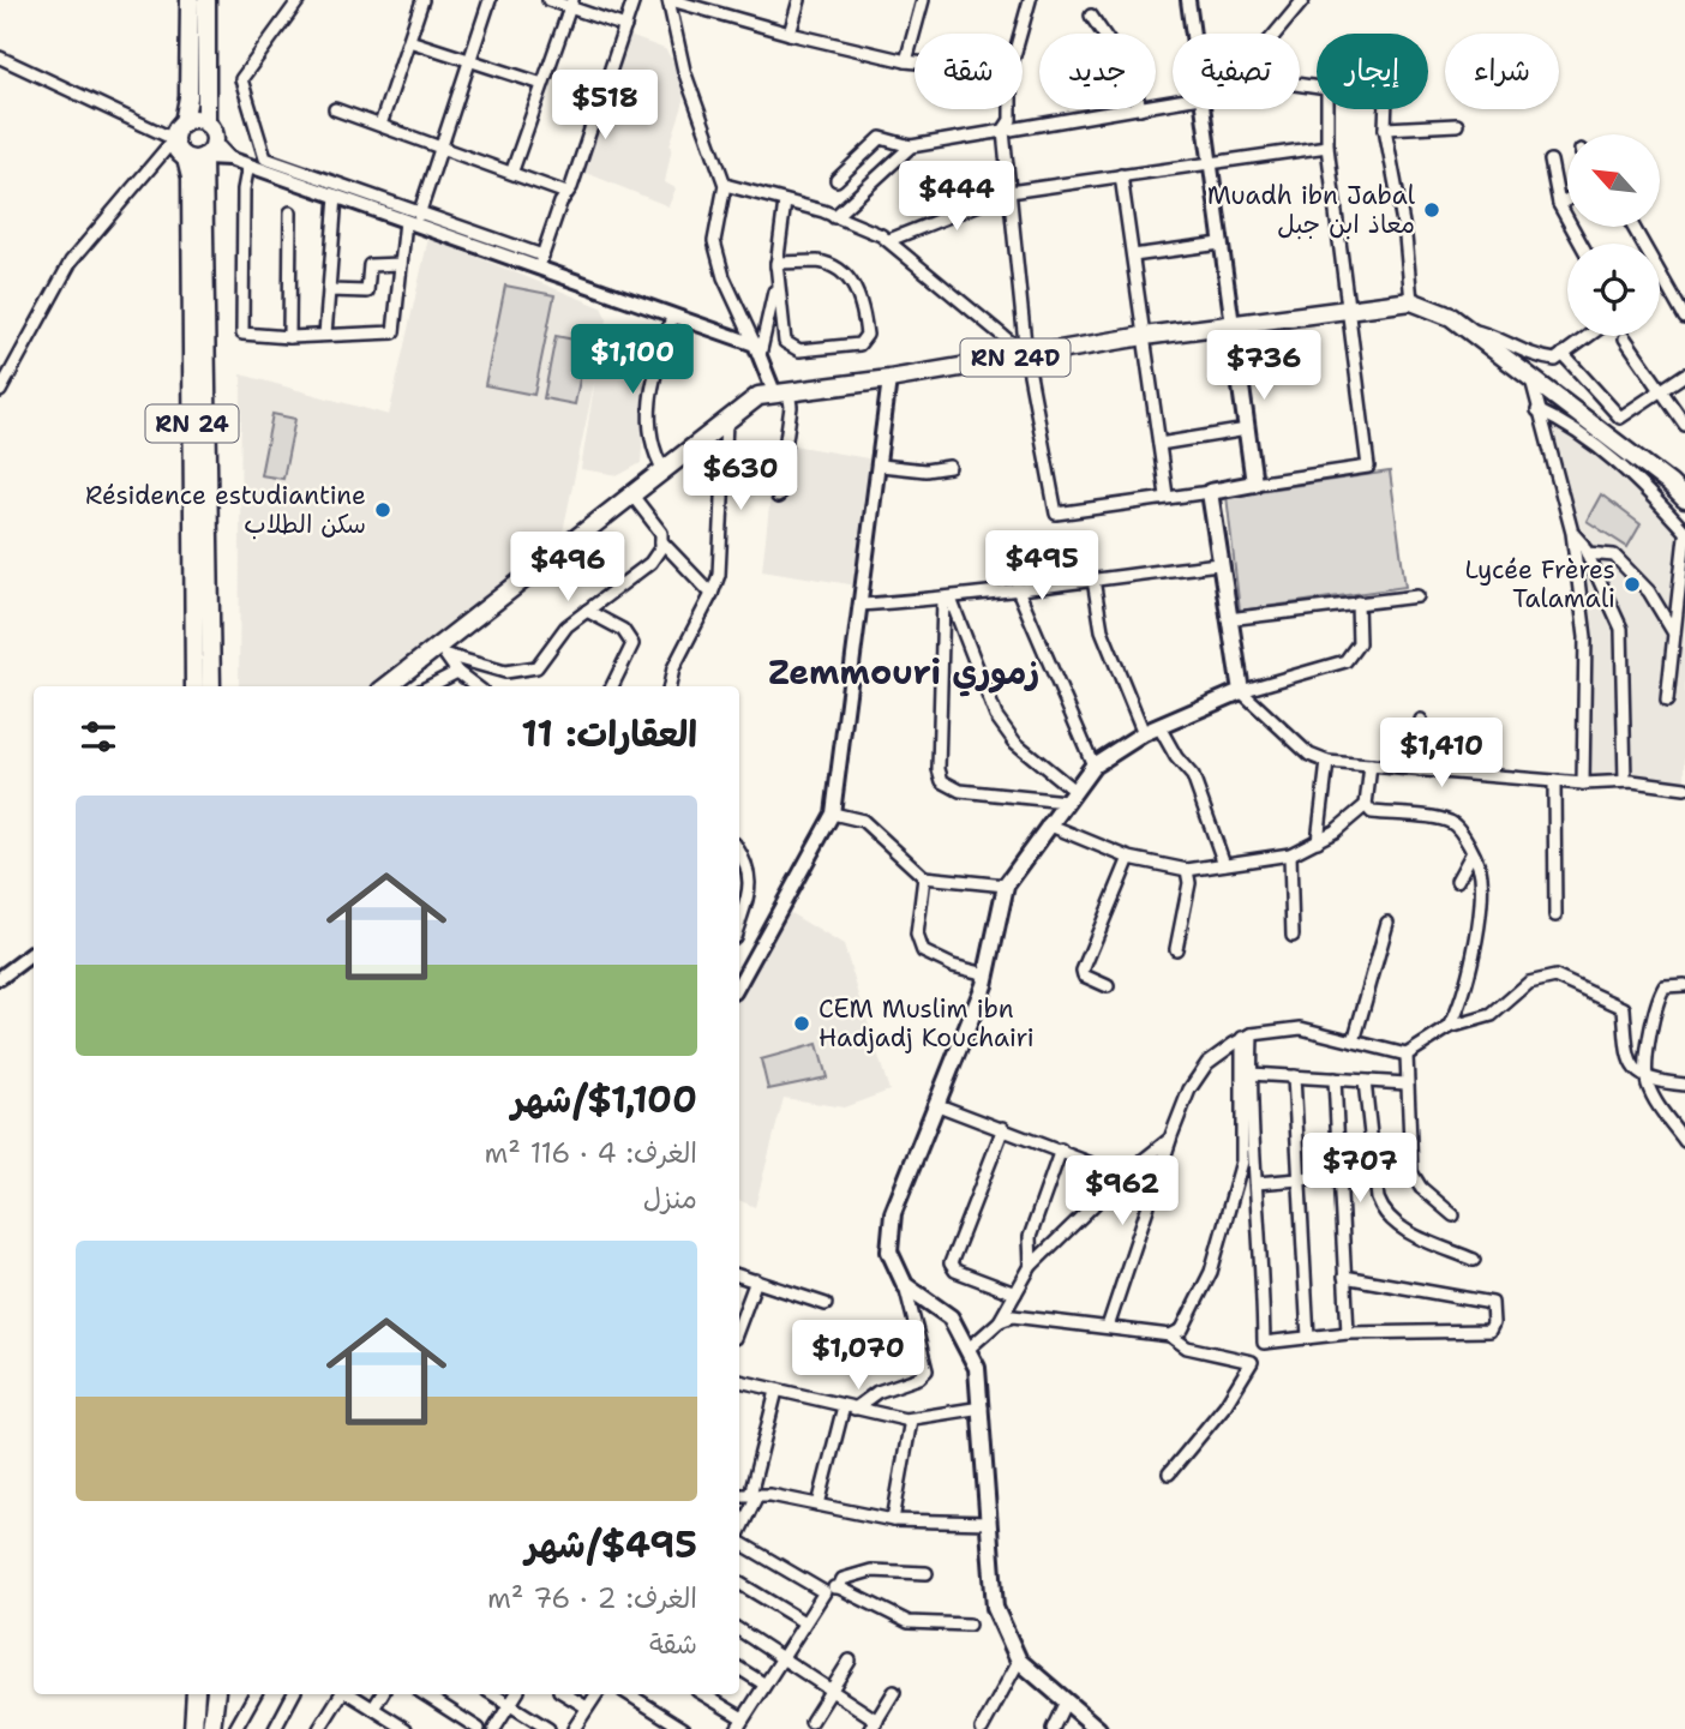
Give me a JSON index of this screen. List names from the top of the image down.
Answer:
{
  "streets": {
    "main road": ["RN 24D", "RN 24"]
  },
  "districts": ["Zemmouri زموري"],
  "places": [
    "Muadh ibn Jabal معاذ ابن جبل",
    "Résidence estudiantine سكن الطلاب",
    "Lycée Frères Talamali",
    "CEM Muslim ibn Hadjadj Kouchairi"
  ],
  "north": "top left",
  "page": {
    "chip": [
      "شراء",
      "إيجار",
      "تصفية",
      "جديد",
      "شقة"
    ],
    "price": [
      "$518",
      "$444",
      "$1,100",
      "$736",
      "$630",
      "$495",
      "$496",
      "$1,410",
      "$707",
      "$962",
      "$1,070"
    ],
    "heading": "العقارات: 11",
    "list": [
      {
        "name": "$1,100/شهر",
        "note": "الغرف: 4 · 116 m² · منزل"
      },
      {
        "name": "$495/شهر",
        "note": "الغرف: 2 · 76 m² · شقة"
      }
    ]
  }
}
